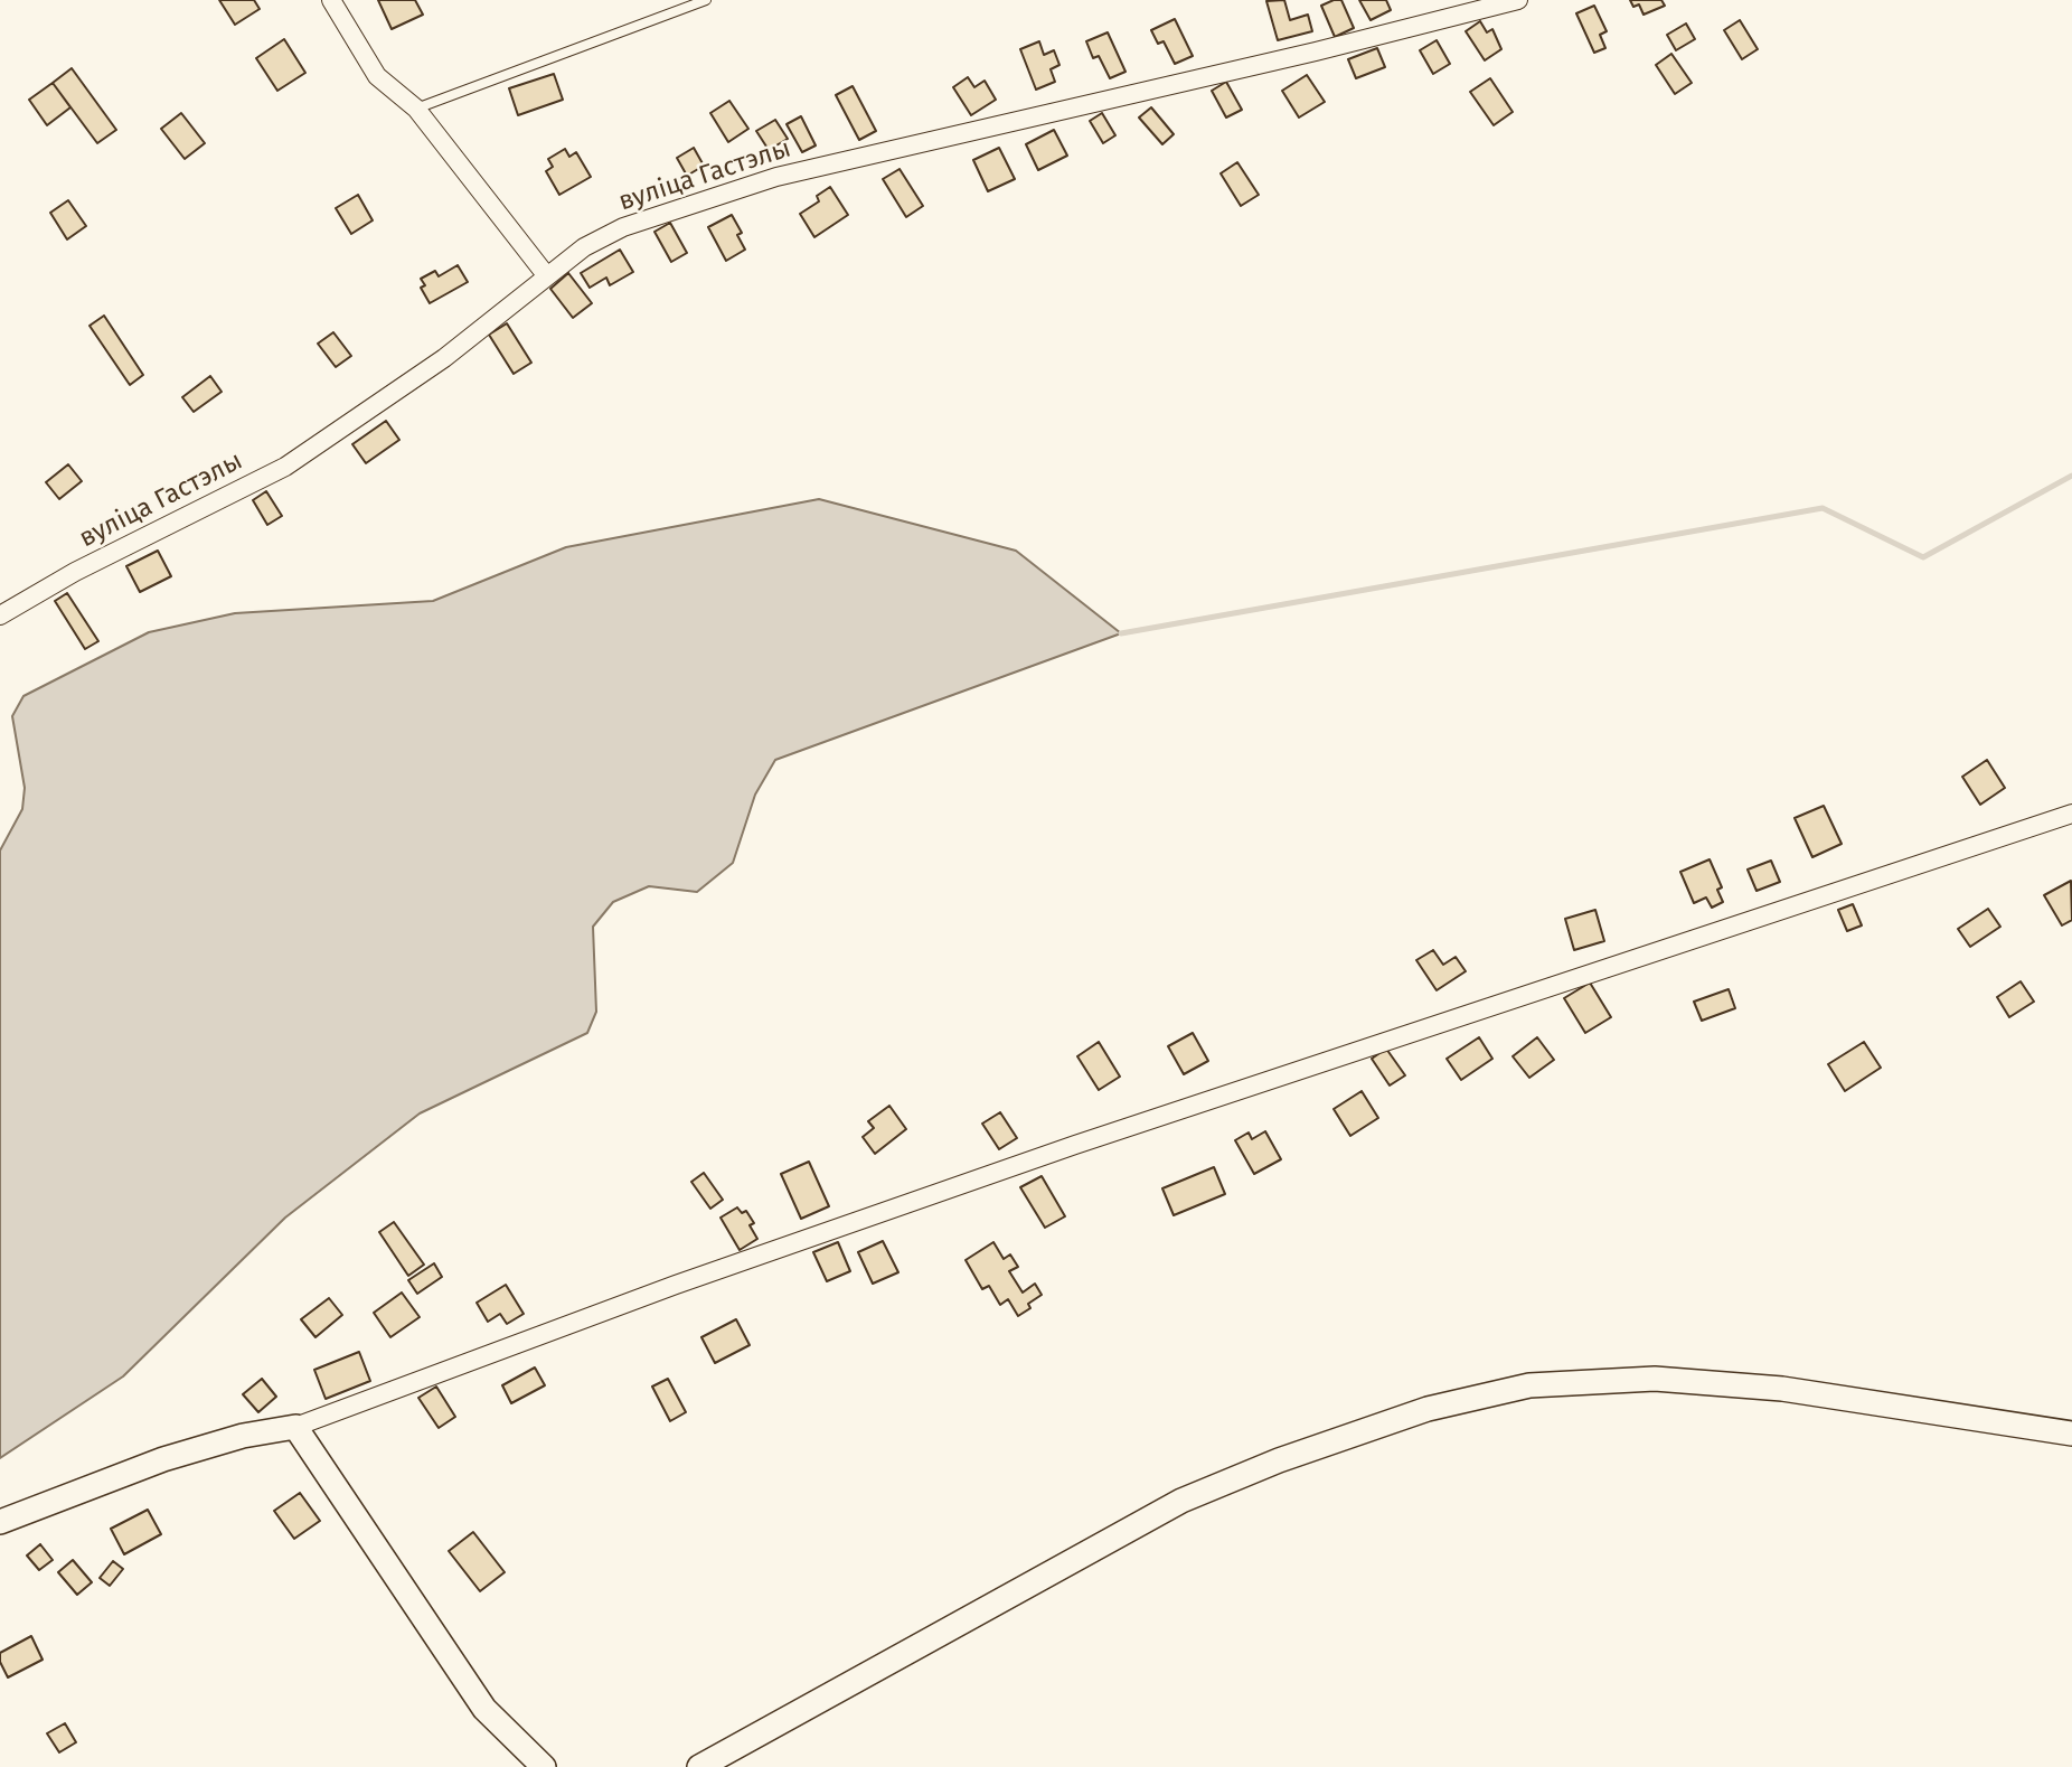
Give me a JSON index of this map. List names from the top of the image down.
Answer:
{
  "streets": {
    "street": ["вуліца Гастэлы"]
  }
}
